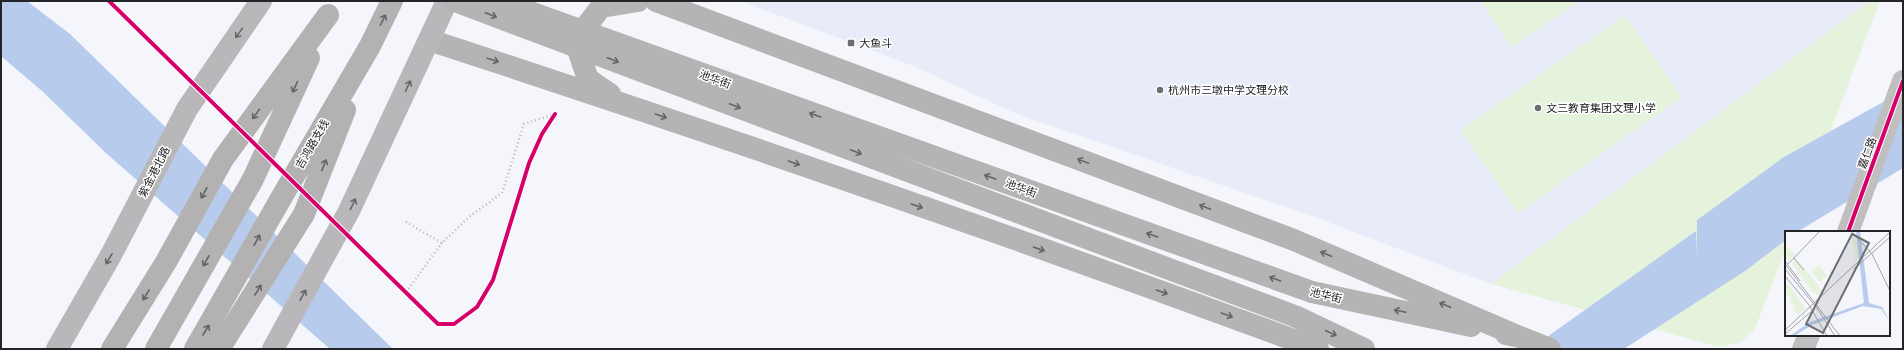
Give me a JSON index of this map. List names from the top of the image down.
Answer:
{
  "streets": {
    "highway": ["吉鸿路支线"],
    "main road": ["池华街", "紫金港北路"],
    "street": ["嘉仁路"]
  },
  "places": {
    "transit": ["大鱼斗"],
    "other": ["杭州市三墩中学文理分校", "文三教育集团文理小学"]
  }
}
